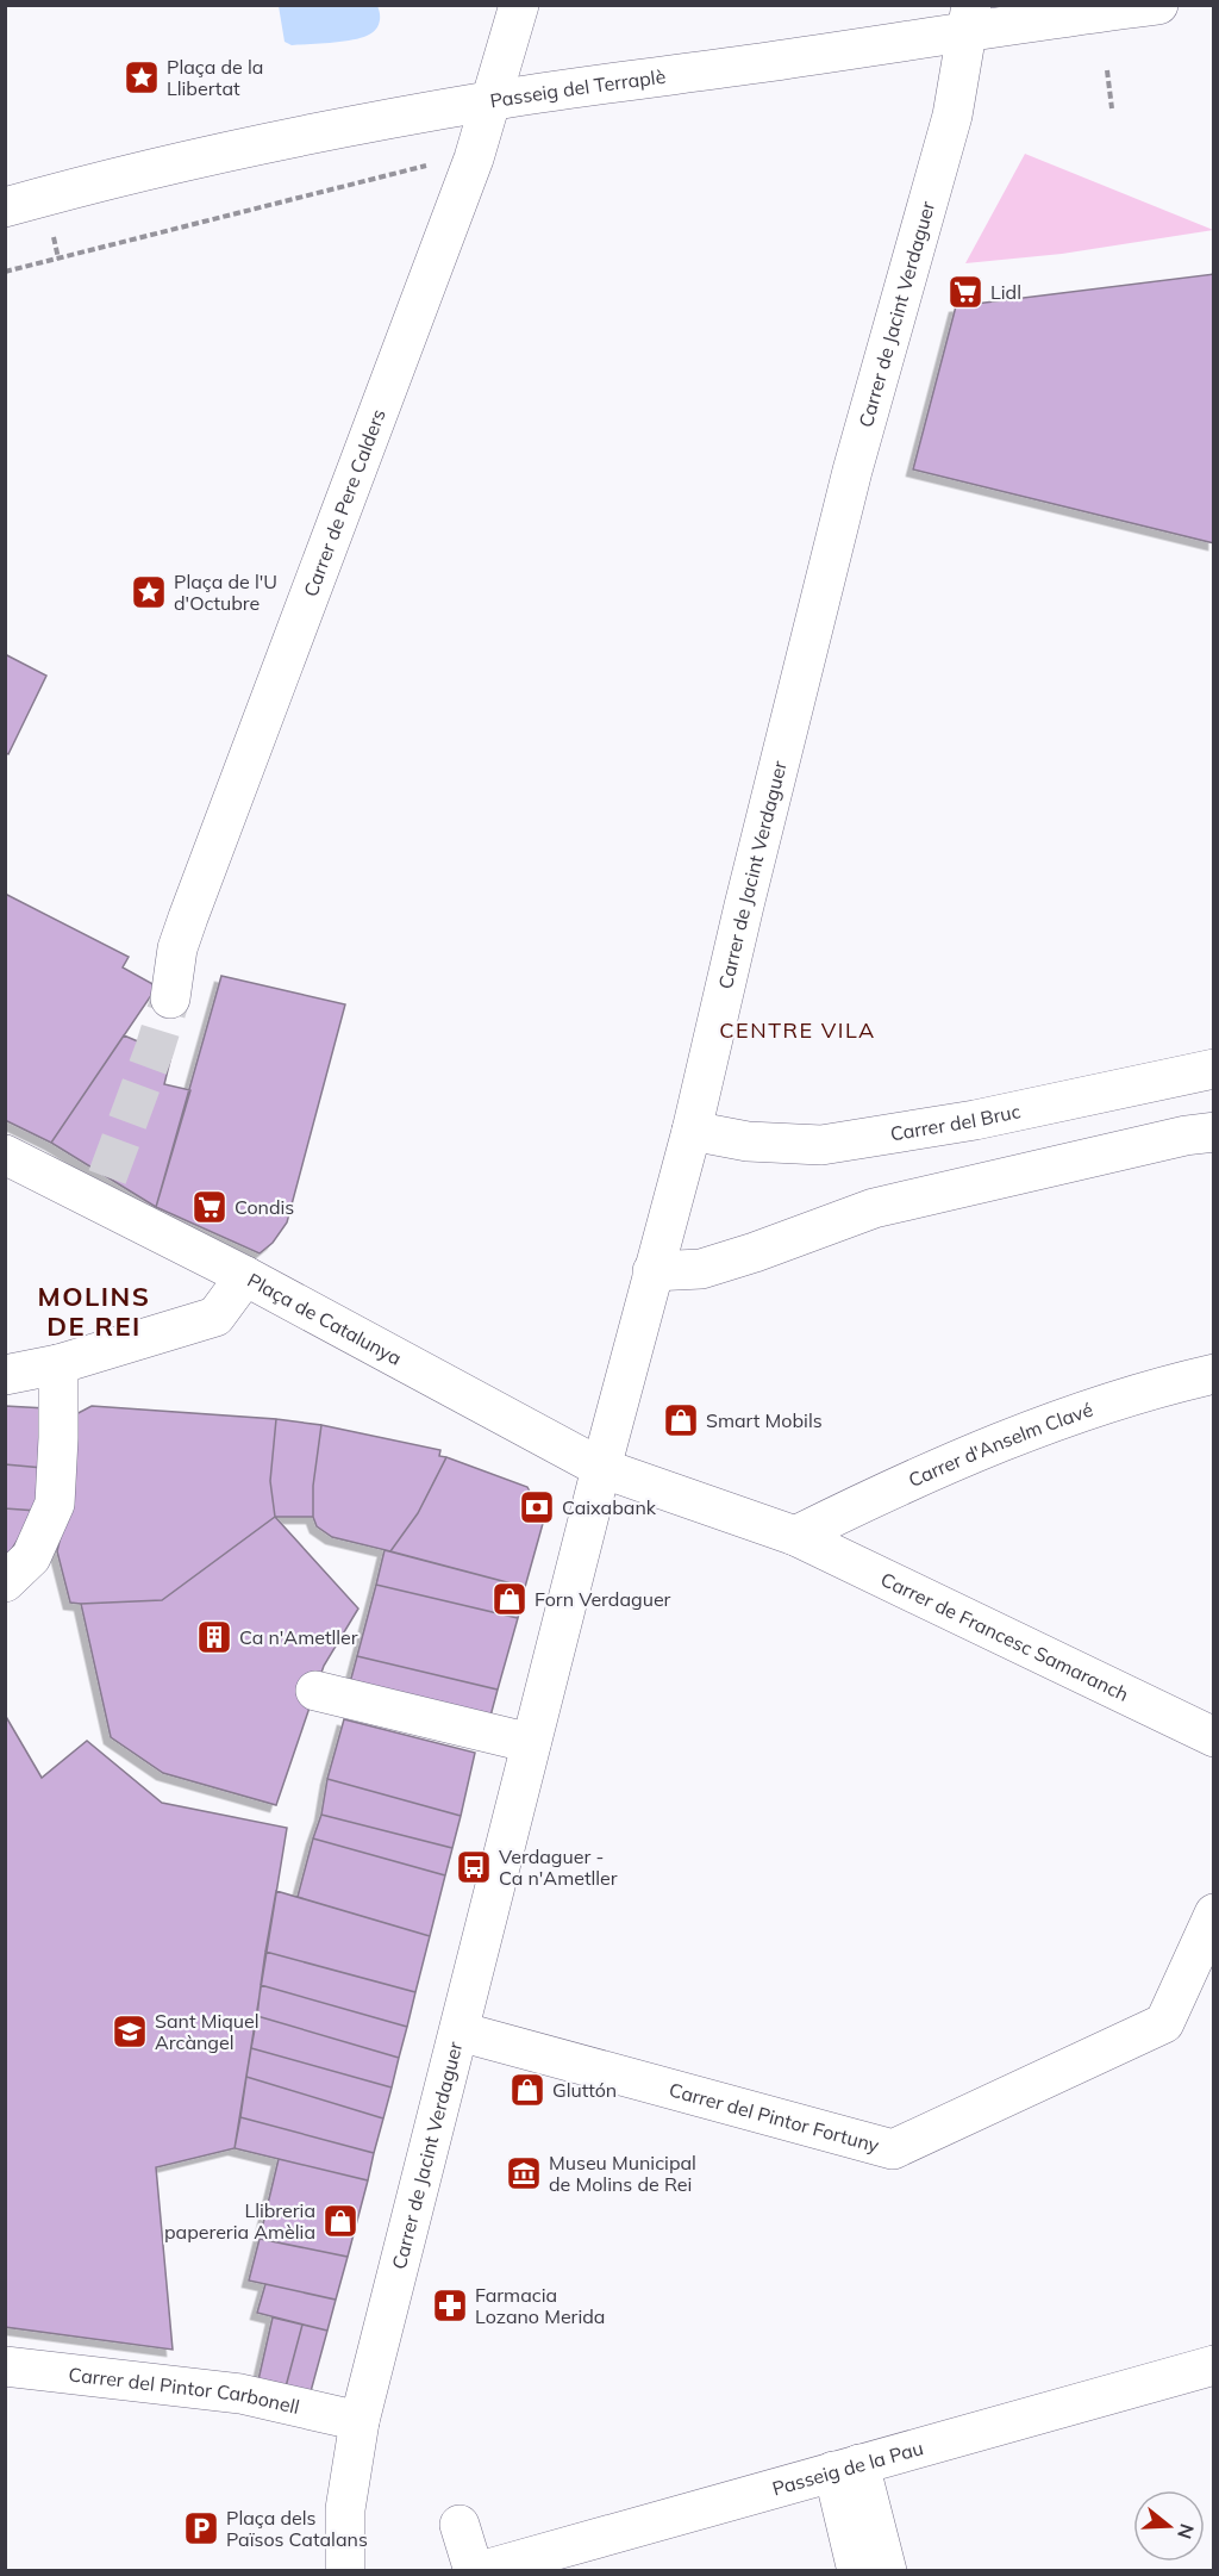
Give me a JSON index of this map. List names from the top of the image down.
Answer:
{
  "streets": {
    "street": [
      "Passeig del Terraplè",
      "Carrer de Jacint Verdaguer",
      "Carrer de Pere Calders",
      "Carrer del Bruc",
      "Plaça de Catalunya",
      "Carrer d'Anselm Clavé",
      "Carrer de Francesc Samaranch",
      "Carrer del Pintor Fortuny",
      "Carrer del Pintor Carbonell",
      "Passeig de la Pau"
    ]
  },
  "crossings": [
    ["Passeig del Terraplè", "Carrer de Jacint Verdaguer"],
    ["Passeig del Terraplè", "Carrer de Pere Calders"],
    ["Carrer de Jacint Verdaguer", "Carrer del Bruc"],
    ["Carrer de Jacint Verdaguer", "Plaça de Catalunya"],
    ["Carrer de Jacint Verdaguer", "Carrer del Pintor Fortuny"],
    ["Carrer de Jacint Verdaguer", "Carrer del Pintor Carbonell"],
    ["Plaça de Catalunya", "Carrer d'Anselm Clavé"],
    ["Plaça de Catalunya", "Carrer de Francesc Samaranch"],
    ["Carrer d'Anselm Clavé", "Carrer de Francesc Samaranch"]
  ],
  "districts": ["CENTRE VILA", "MOLINS DE REI"],
  "places": {
    "place": ["Plaça de la Llibertat", "Plaça de l'U d'Octubre"],
    "supermarket": ["Lidl", "Condis"],
    "shop": [
      "Smart Mobils",
      "Forn Verdaguer",
      "Gluttón",
      "Llibreria papereria Amèlia"
    ],
    "bank": ["Caixabank"],
    "building": ["Ca n'Ametller"],
    "bus stop": ["Verdaguer - Ca n'Ametller"],
    "school or university": ["Sant Miquel Arcàngel"],
    "museum": ["Museu Municipal de Molins de Rei"],
    "pharmacy": ["Farmacia Lozano Merida"],
    "parking": ["Plaça dels Països Catalans"]
  },
  "north": "right"
}
